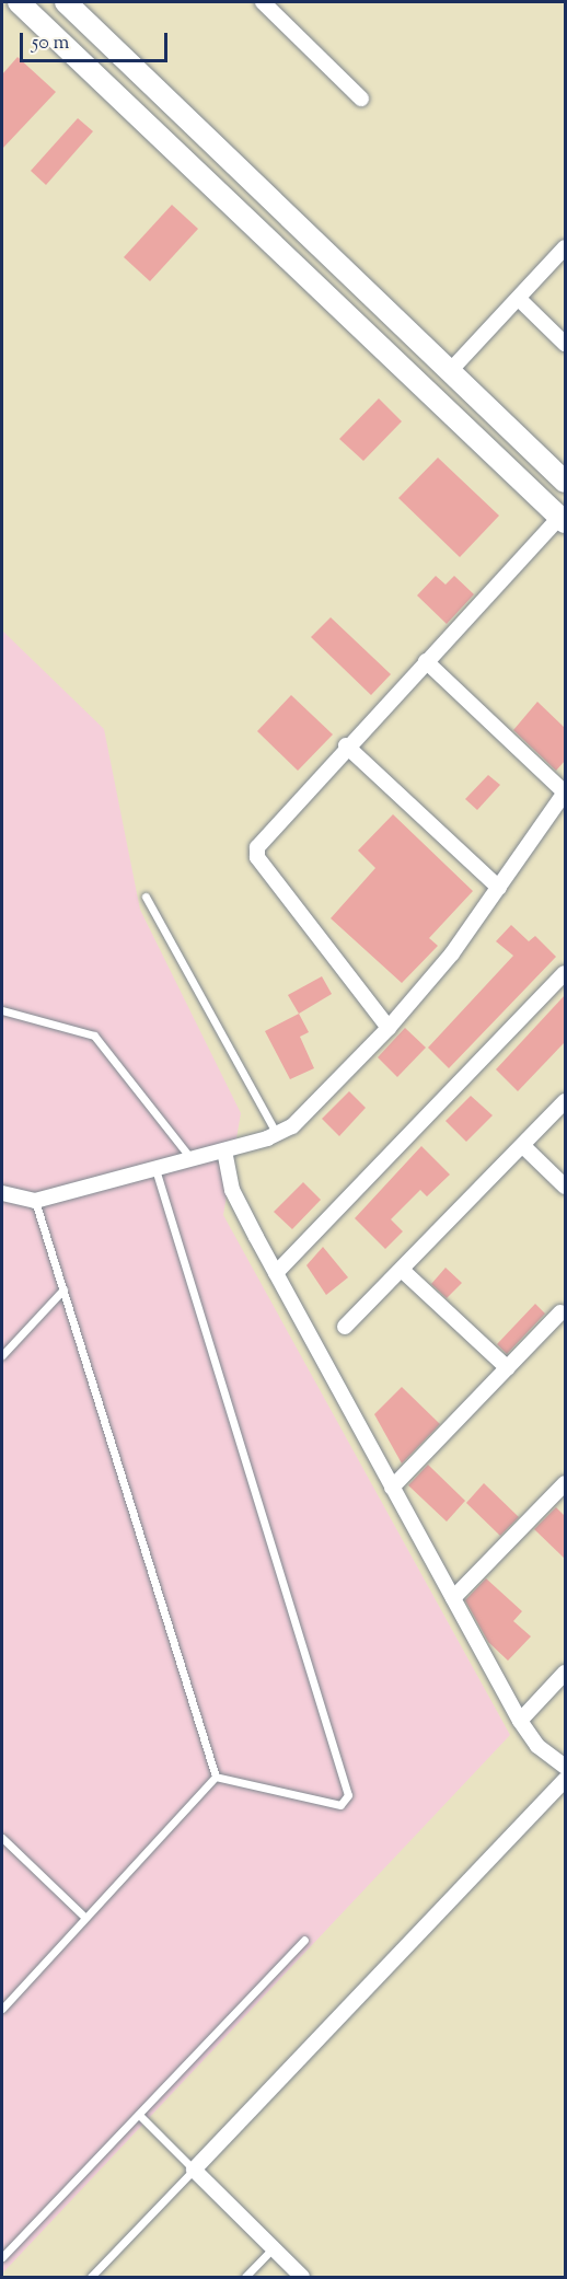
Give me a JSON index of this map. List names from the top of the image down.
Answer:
{
  "scale_bar": "50 m"
}
